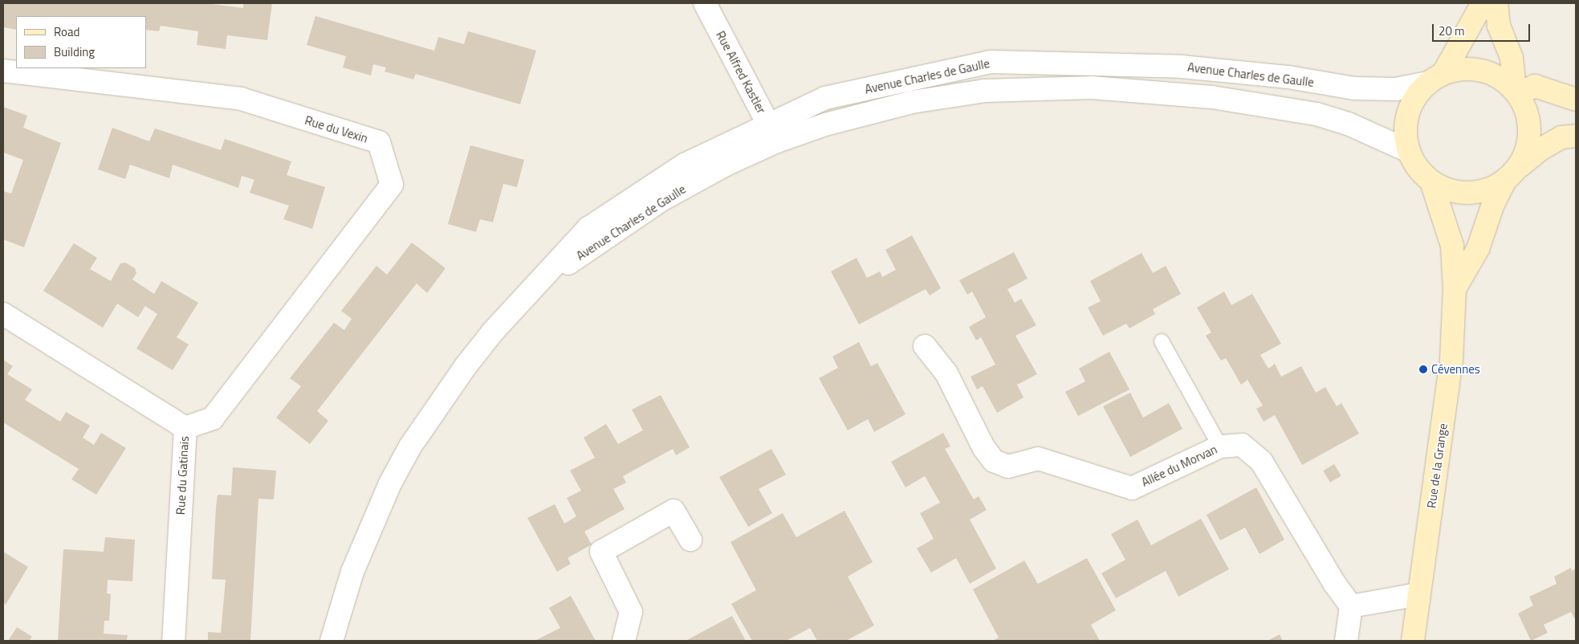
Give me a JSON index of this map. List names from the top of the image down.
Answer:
{
  "streets": {
    "street": [
      "Rue Alfred Kastler",
      "Avenue Charles de Gaulle",
      "Rue du Vexin",
      "Allée du Morvan",
      "Rue de la Grange",
      "Rue du Gatinais"
    ]
  },
  "crossings": [
    ["Rue Alfred Kastler", "Avenue Charles de Gaulle"],
    ["Avenue Charles de Gaulle", "Rue de la Grange"],
    ["Rue du Vexin", "Rue du Gatinais"]
  ],
  "places": ["Cévennes"],
  "legend": ["Road", "Building"],
  "scale_bar": "20 m"
}
